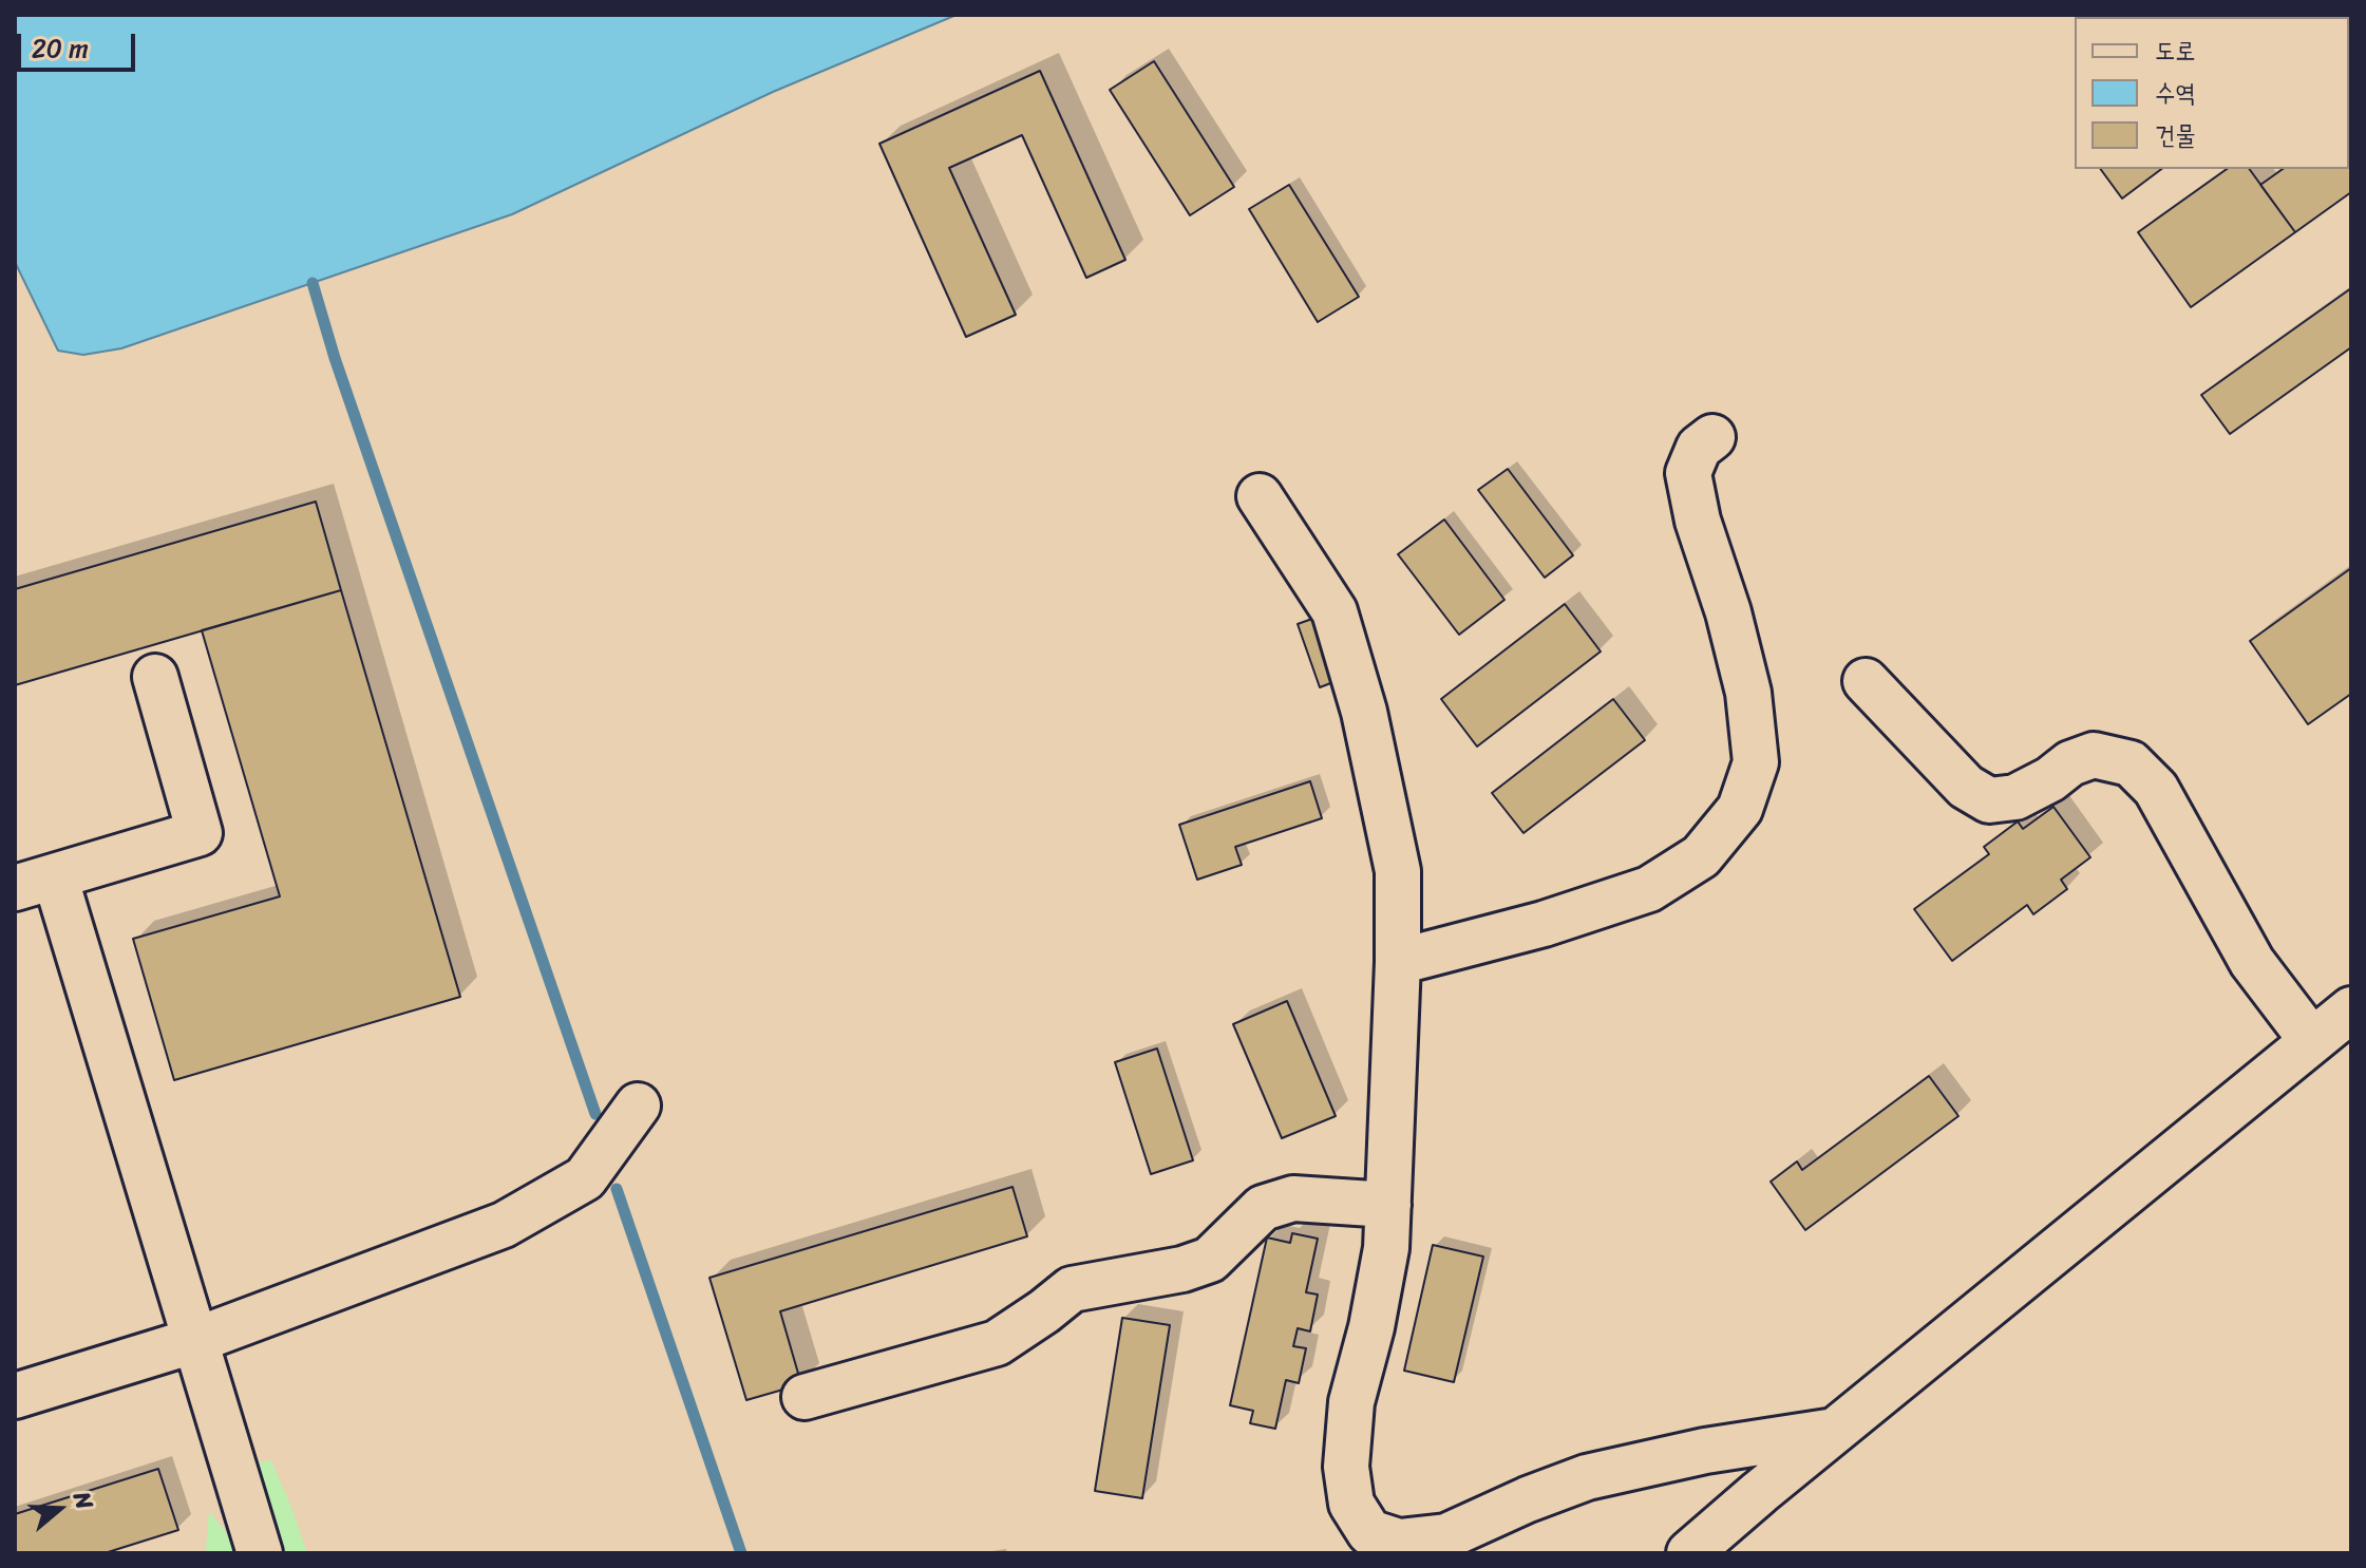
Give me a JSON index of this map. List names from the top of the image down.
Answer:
{
  "legend": ["도로", "수역", "건물"],
  "scale_bar": "20 m",
  "north": "right"
}
